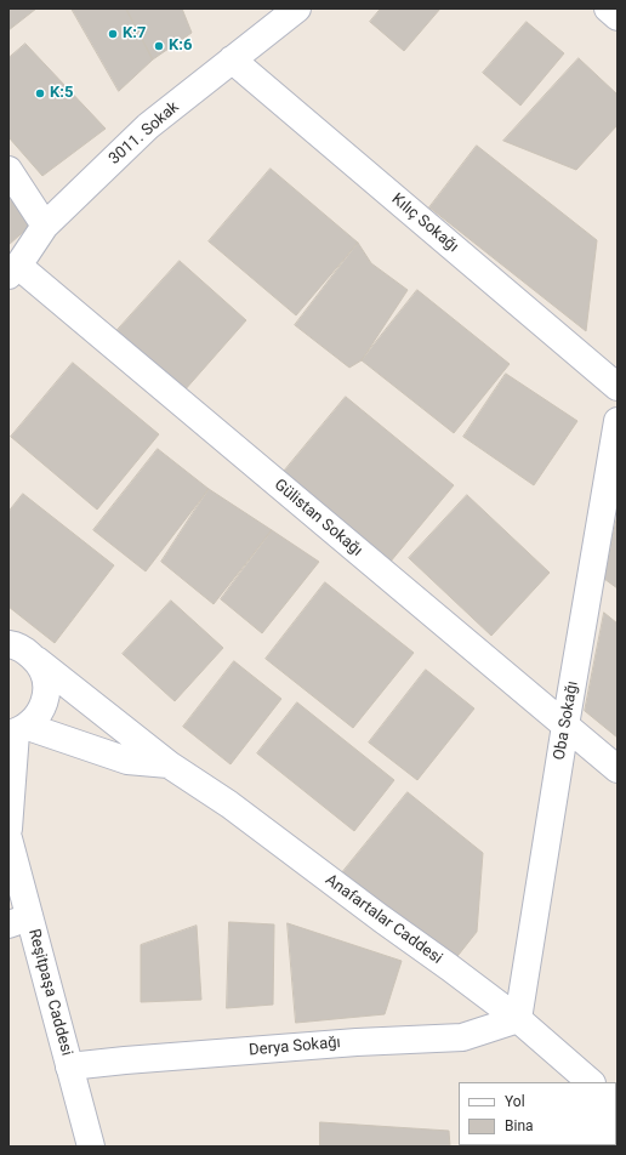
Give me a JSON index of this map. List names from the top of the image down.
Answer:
{
  "streets": {
    "street": [
      "3011. Sokak",
      "Kılıç Sokağı",
      "Gülistan Sokağı",
      "Oba Sokağı",
      "Anafartalar Caddesi",
      "Reşitpaşa Caddesi",
      "Derya Sokağı"
    ]
  },
  "crossings": [
    ["3011. Sokak", "Kılıç Sokağı"],
    ["3011. Sokak", "Gülistan Sokağı"],
    ["Gülistan Sokağı", "Oba Sokağı"],
    ["Oba Sokağı", "Anafartalar Caddesi"],
    ["Oba Sokağı", "Derya Sokağı"],
    ["Anafartalar Caddesi", "Derya Sokağı"],
    ["Reşitpaşa Caddesi", "Derya Sokağı"]
  ],
  "places": ["K:7", "K:6", "K:5"],
  "legend": ["Yol", "Bina"]
}
